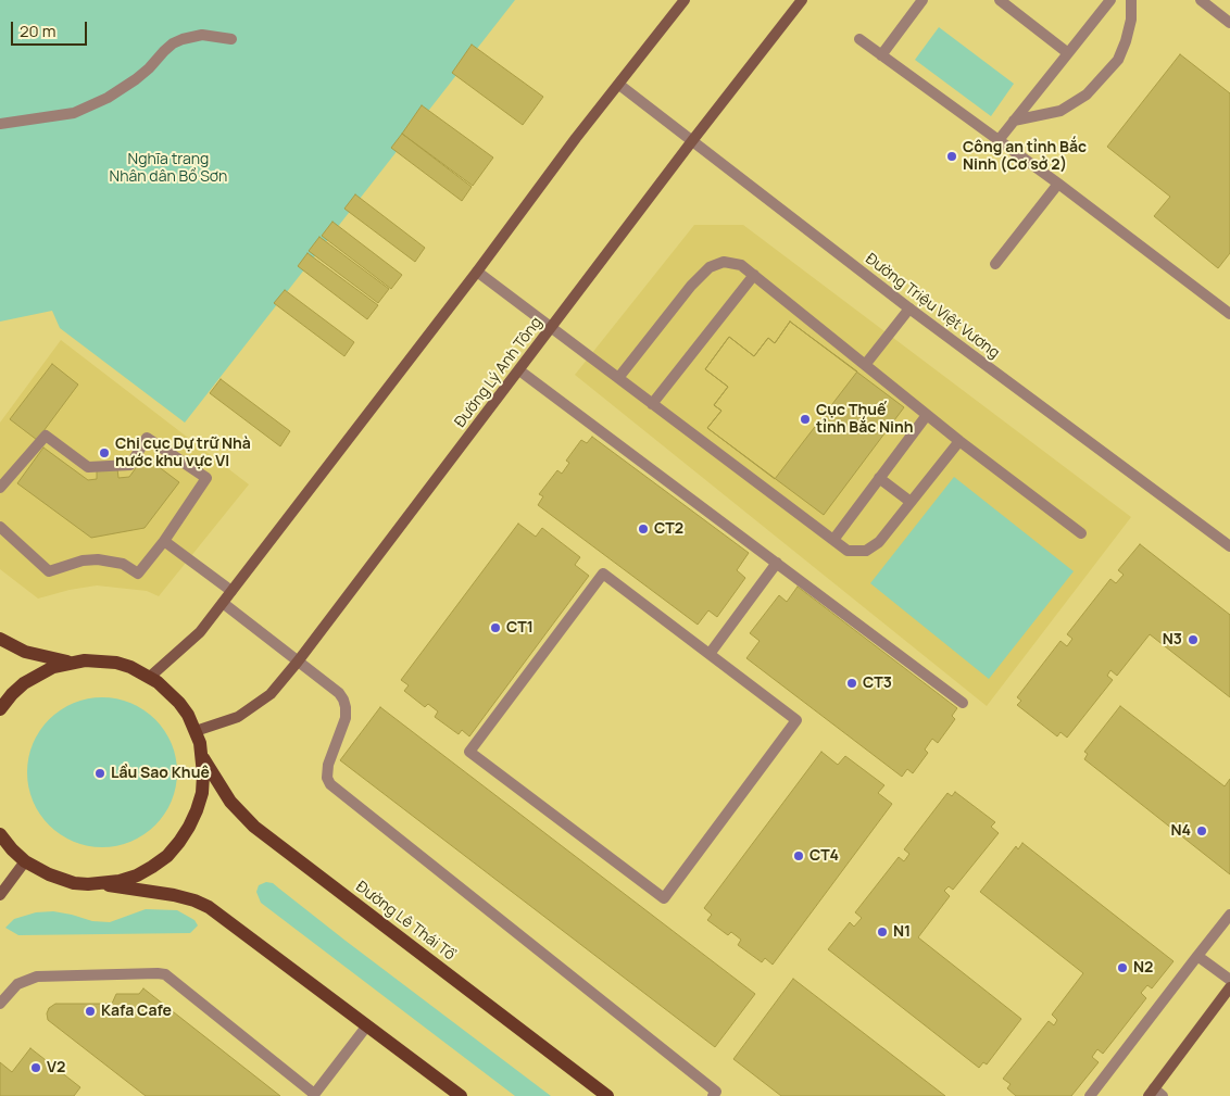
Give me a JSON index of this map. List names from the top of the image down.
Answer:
{
  "streets": {
    "main road": ["Đường Lý Anh Tông", "Đường Lê Thái Tổ"],
    "street": ["Đường Triệu Việt Vương"]
  },
  "crossings": [
    ["Đường Triệu Việt Vương", "Đường Lý Anh Tông"]
  ],
  "parks": ["Nghĩa trang Nhân dân Bồ Sơn"],
  "places": [
    "Công an tỉnh Bắc Ninh (Cơ sở 2)",
    "Cục Thuế tỉnh Bắc Ninh",
    "Chi cục Dự trữ Nhà nước khu vực VI",
    "CT2",
    "CT1",
    "N3",
    "CT3",
    "Lầu Sao Khuê",
    "N4",
    "CT4",
    "N1",
    "N2",
    "Kafa Cafe",
    "V2"
  ],
  "scale_bar": "20 m"
}
